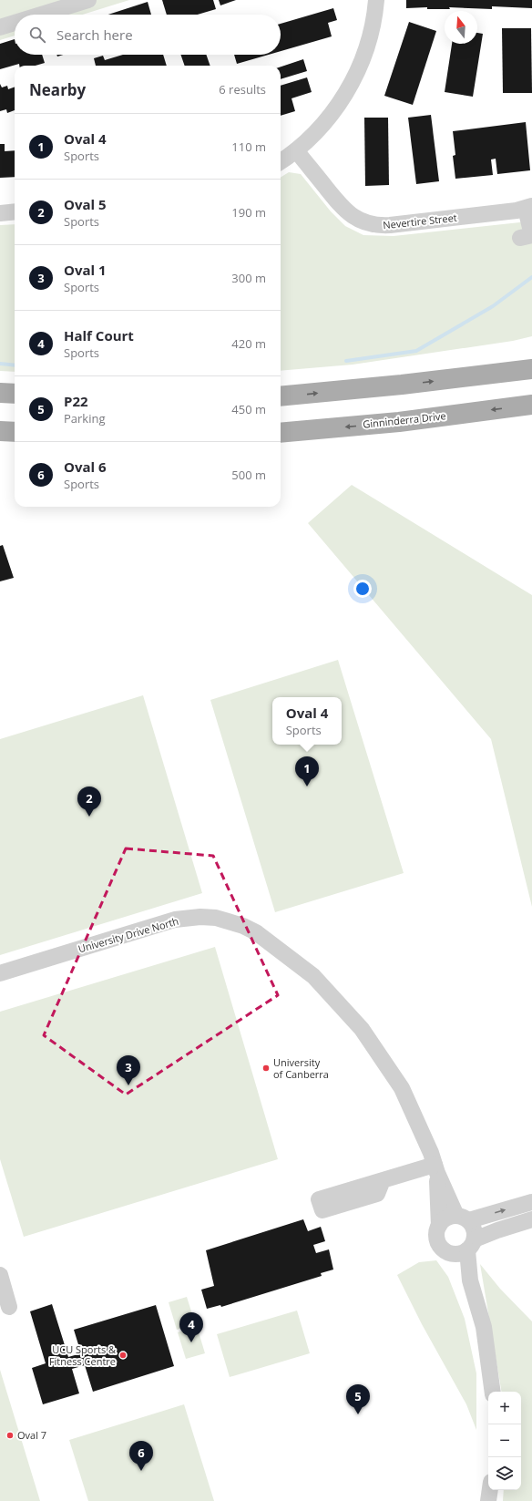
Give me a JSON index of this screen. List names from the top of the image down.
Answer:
{
  "streets": {
    "main road": ["Ginninderra Drive"],
    "street": ["Nevertire Street", "University Drive North"]
  },
  "places": ["University of Canberra", "UCU Sports & Fitness Centre", "Oval 7"],
  "north": "top",
  "page": {
    "search": "Search here",
    "heading": ["Nearby", "6 results"],
    "list": [
      {
        "mark": "1",
        "name": "Oval 4",
        "note": "Sports",
        "value": "110 m"
      },
      {
        "mark": "2",
        "name": "Oval 5",
        "note": "Sports",
        "value": "190 m"
      },
      {
        "mark": "3",
        "name": "Oval 1",
        "note": "Sports",
        "value": "300 m"
      },
      {
        "mark": "4",
        "name": "Half Court",
        "note": "Sports",
        "value": "420 m"
      },
      {
        "mark": "5",
        "name": "P22",
        "note": "Parking",
        "value": "450 m"
      },
      {
        "mark": "6",
        "name": "Oval 6",
        "note": "Sports",
        "value": "500 m"
      }
    ],
    "popup": ["Oval 4", "Sports"],
    "pins": [
      "1",
      "2",
      "3",
      "4",
      "5",
      "6"
    ],
    "map_buttons": ["+", "−"]
  }
}
